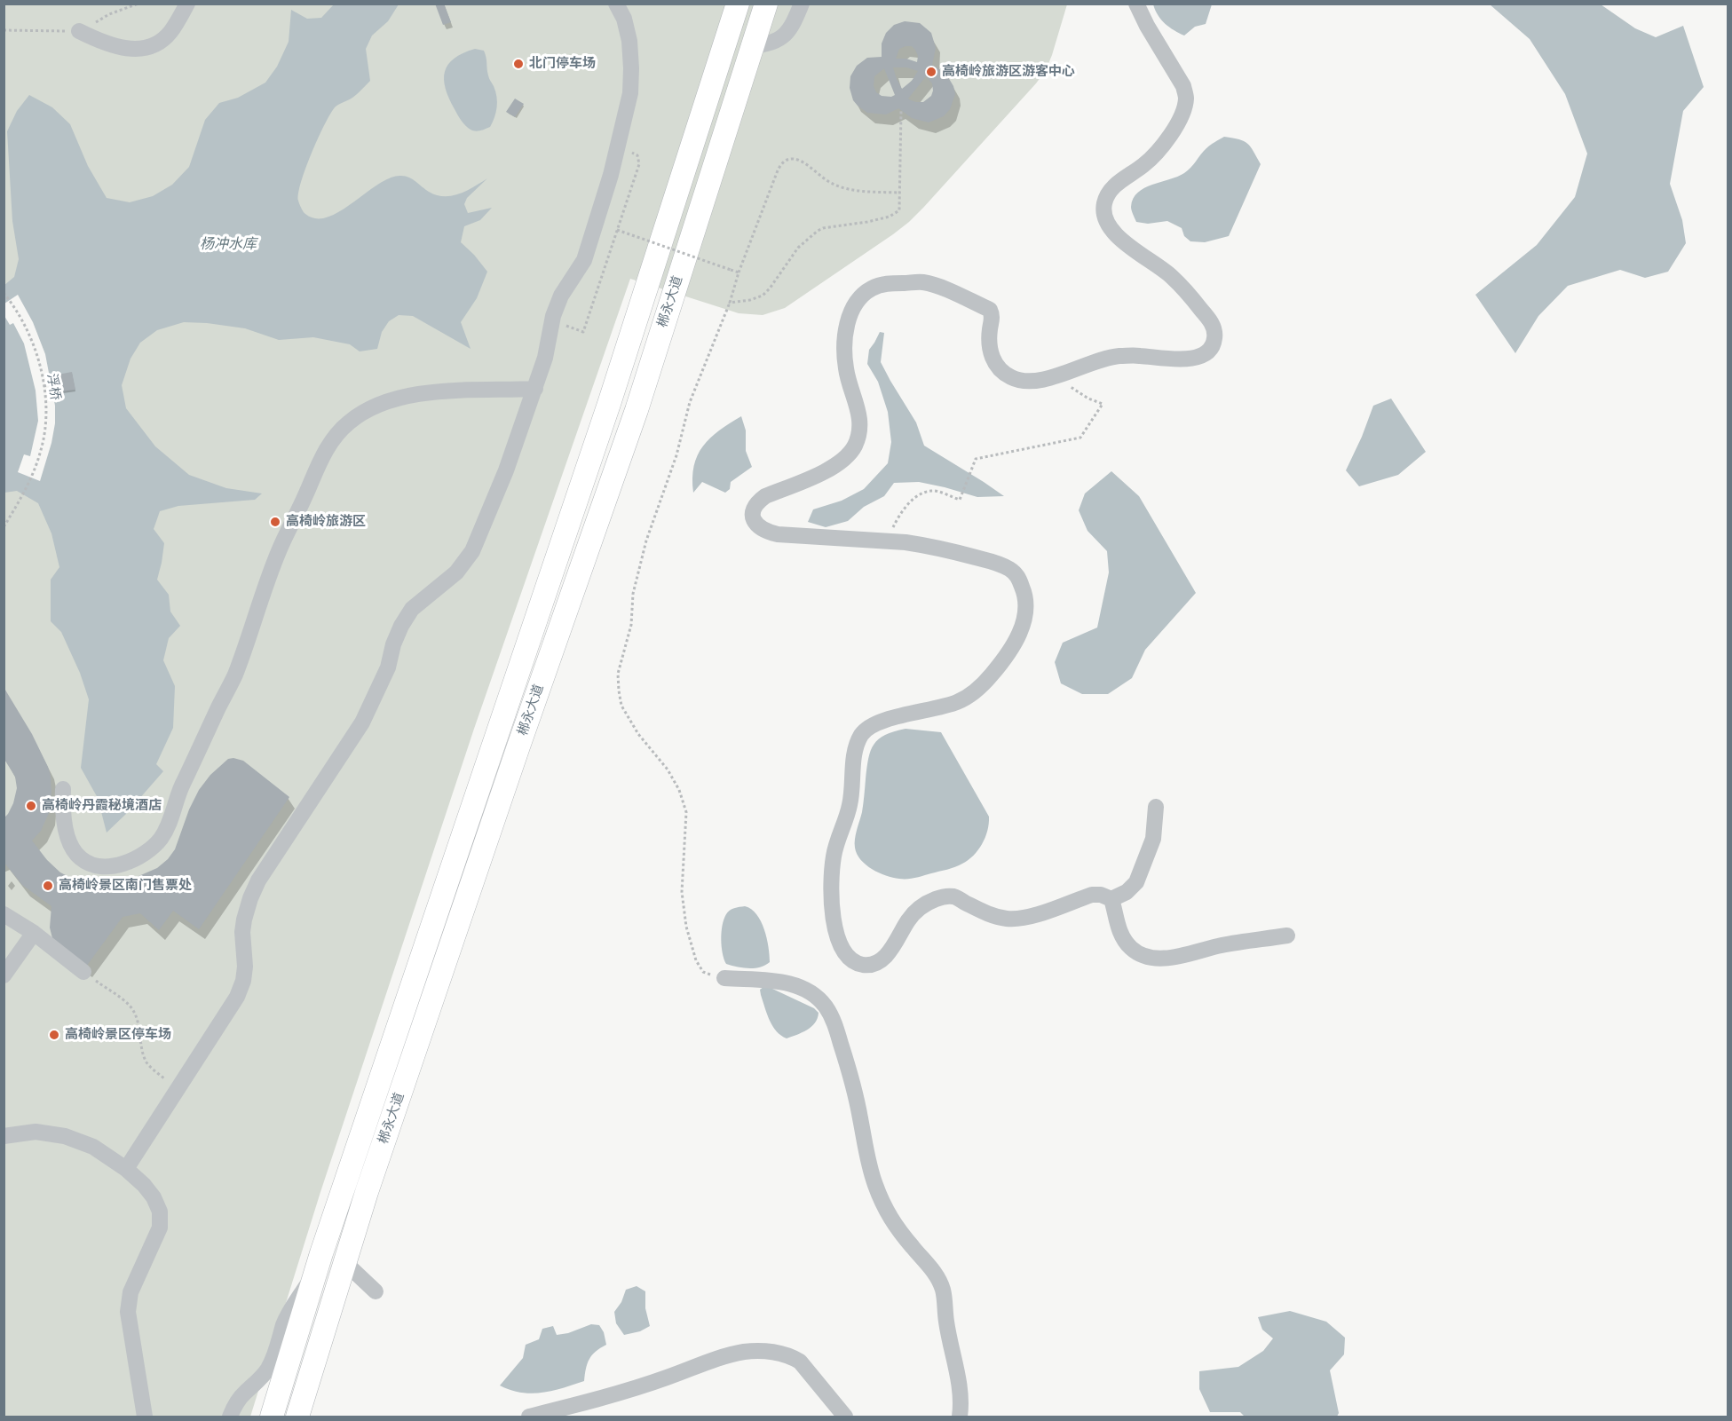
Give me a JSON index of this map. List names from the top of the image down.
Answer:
{
  "streets": {
    "highway": ["郴永大道"],
    "path": ["浮桥"]
  },
  "water": ["杨冲水库"],
  "places": [
    "北门停车场",
    "高椅岭旅游区游客中心",
    "高椅岭旅游区",
    "高椅岭丹霞秘境酒店",
    "高椅岭景区南门售票处",
    "高椅岭景区停车场"
  ]
}
